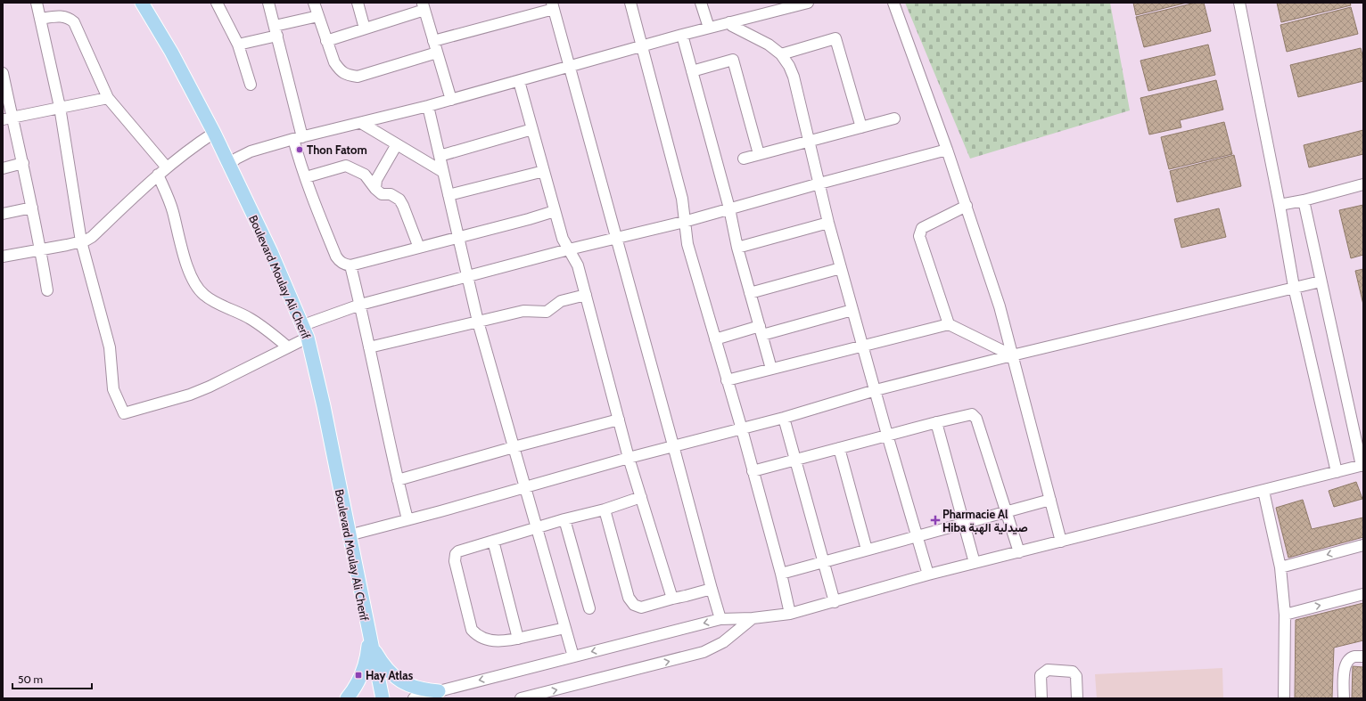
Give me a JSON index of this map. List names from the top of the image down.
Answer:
{
  "streets": {
    "main road": ["Boulevard Moulay Ali Cherif"]
  },
  "places": {
    "other": ["Thon Fatom"],
    "health": ["Pharmacie Al Hiba صيدلية الهبة"],
    "transit": ["Hay Atlas"]
  },
  "scale_bar": "50 m"
}
